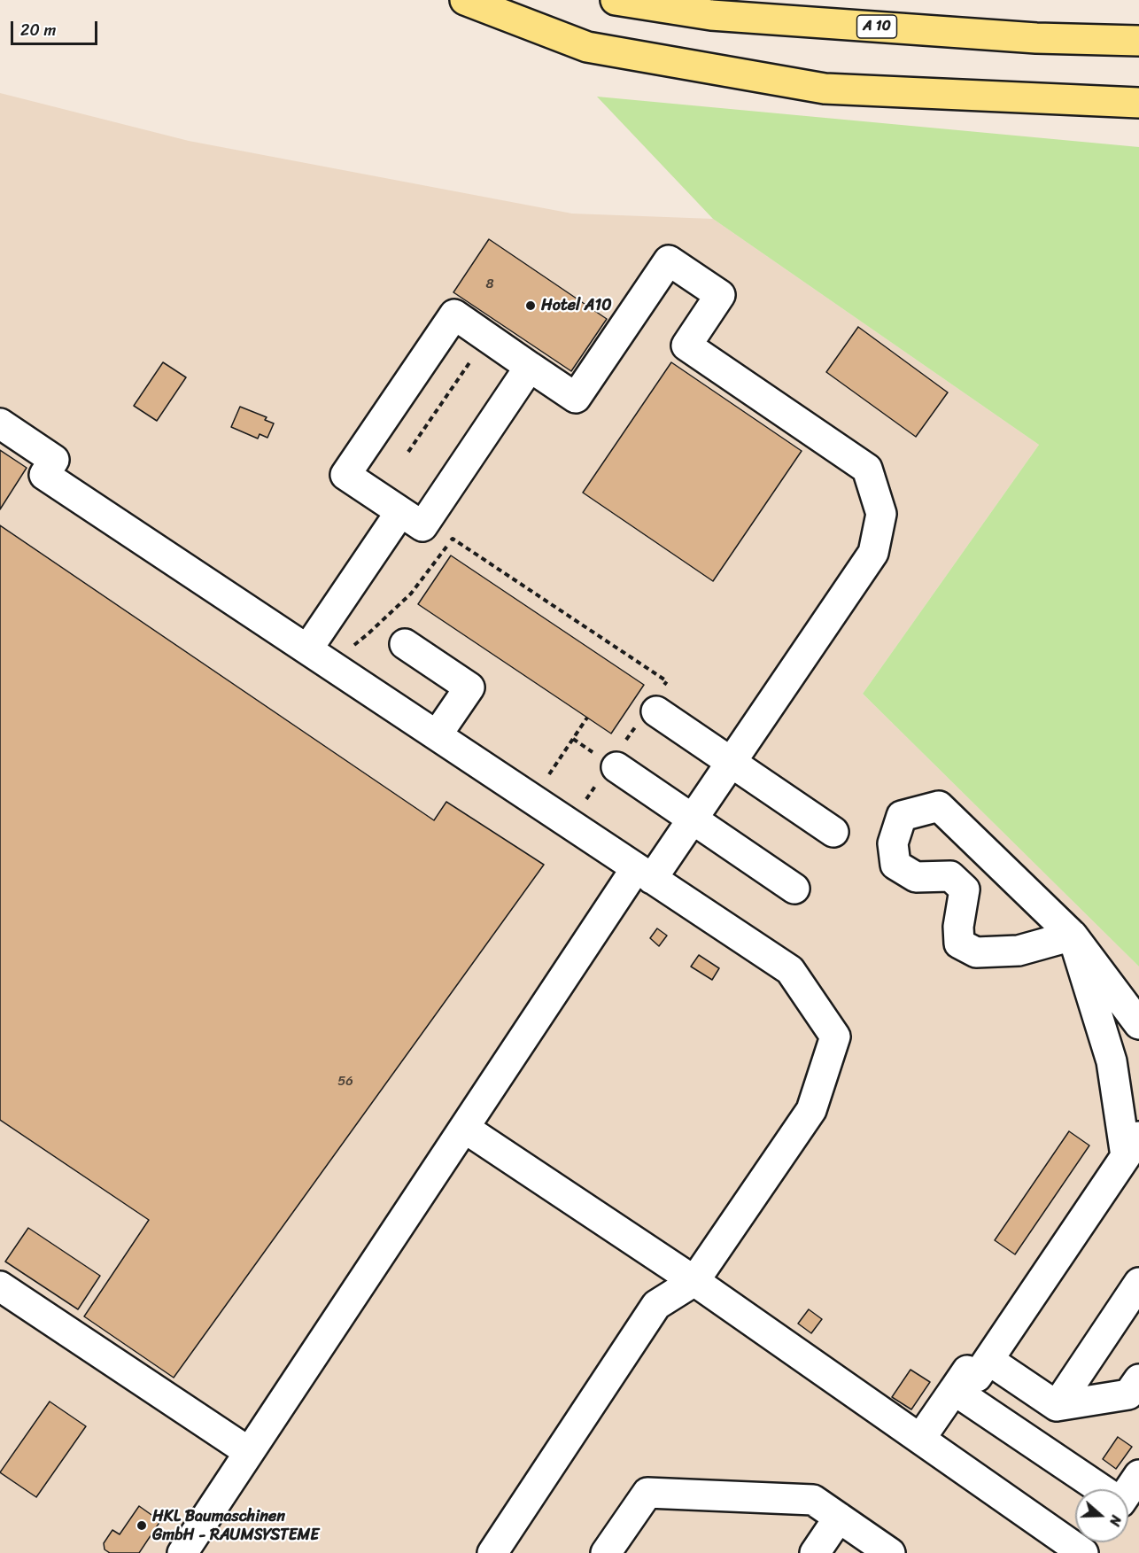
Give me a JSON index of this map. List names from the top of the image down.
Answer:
{
  "streets": {
    "highway": ["A 10"]
  },
  "places": ["Hotel A10", "HKL Baumaschinen GmbH - RAUMSYSTEME"],
  "house_numbers": ["8", "56"],
  "scale_bar": "20 m",
  "north": "right"
}
